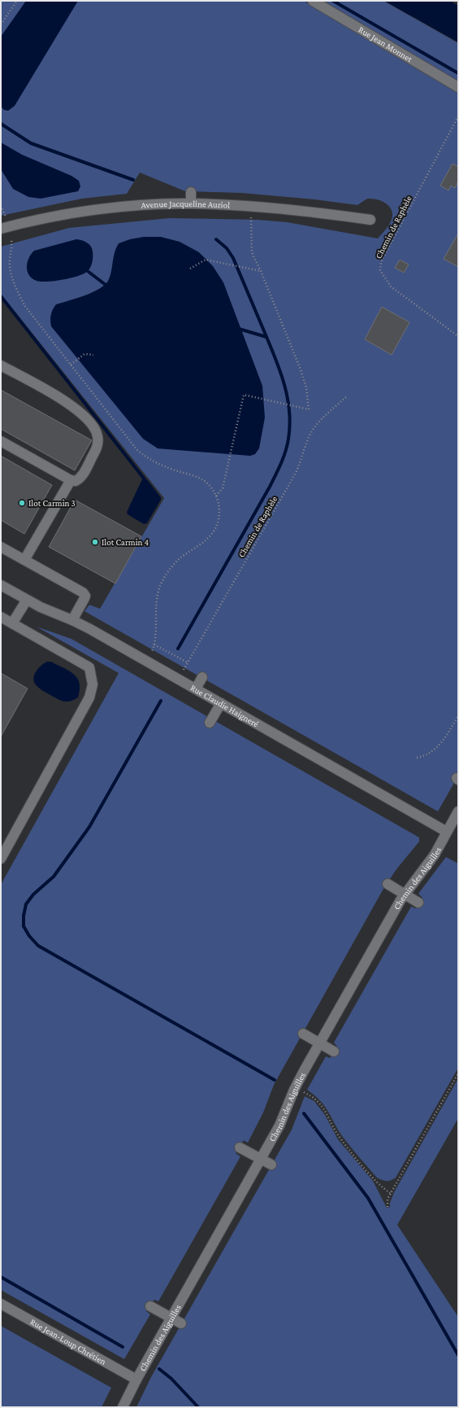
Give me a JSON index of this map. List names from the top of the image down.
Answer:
{
  "streets": {
    "street": [
      "Rue Jean Monnet",
      "Avenue Jacqueline Auriol",
      "Rue Claudie Haigneré",
      "Chemin des Aiguilles",
      "Rue Jean-Loup Chrétien"
    ],
    "path": ["Chemin de Raphèle"]
  },
  "crossings": [
    ["Rue Claudie Haigneré", "Chemin des Aiguilles"],
    ["Chemin des Aiguilles", "Rue Jean-Loup Chrétien"]
  ],
  "places": ["Ilot Carmin 3", "Ilot Carmin 4"]
}
